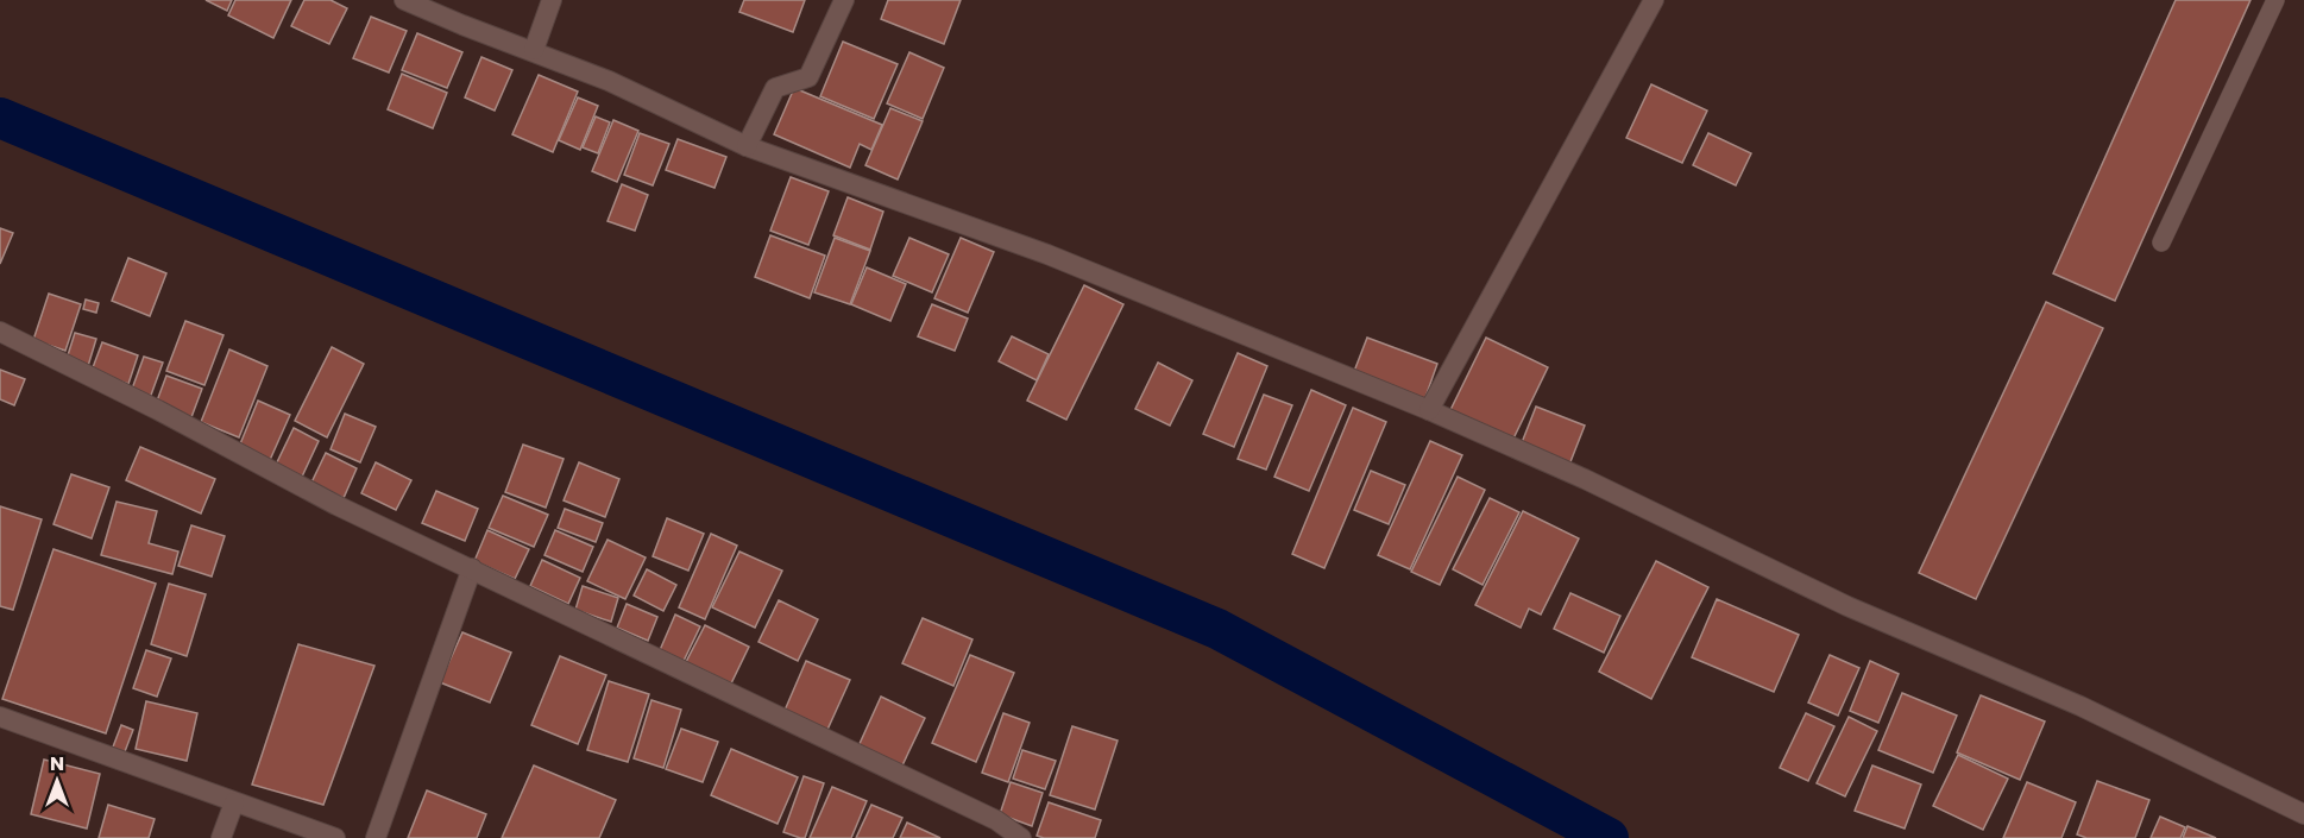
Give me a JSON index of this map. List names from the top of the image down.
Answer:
{
  "north": "top"
}
